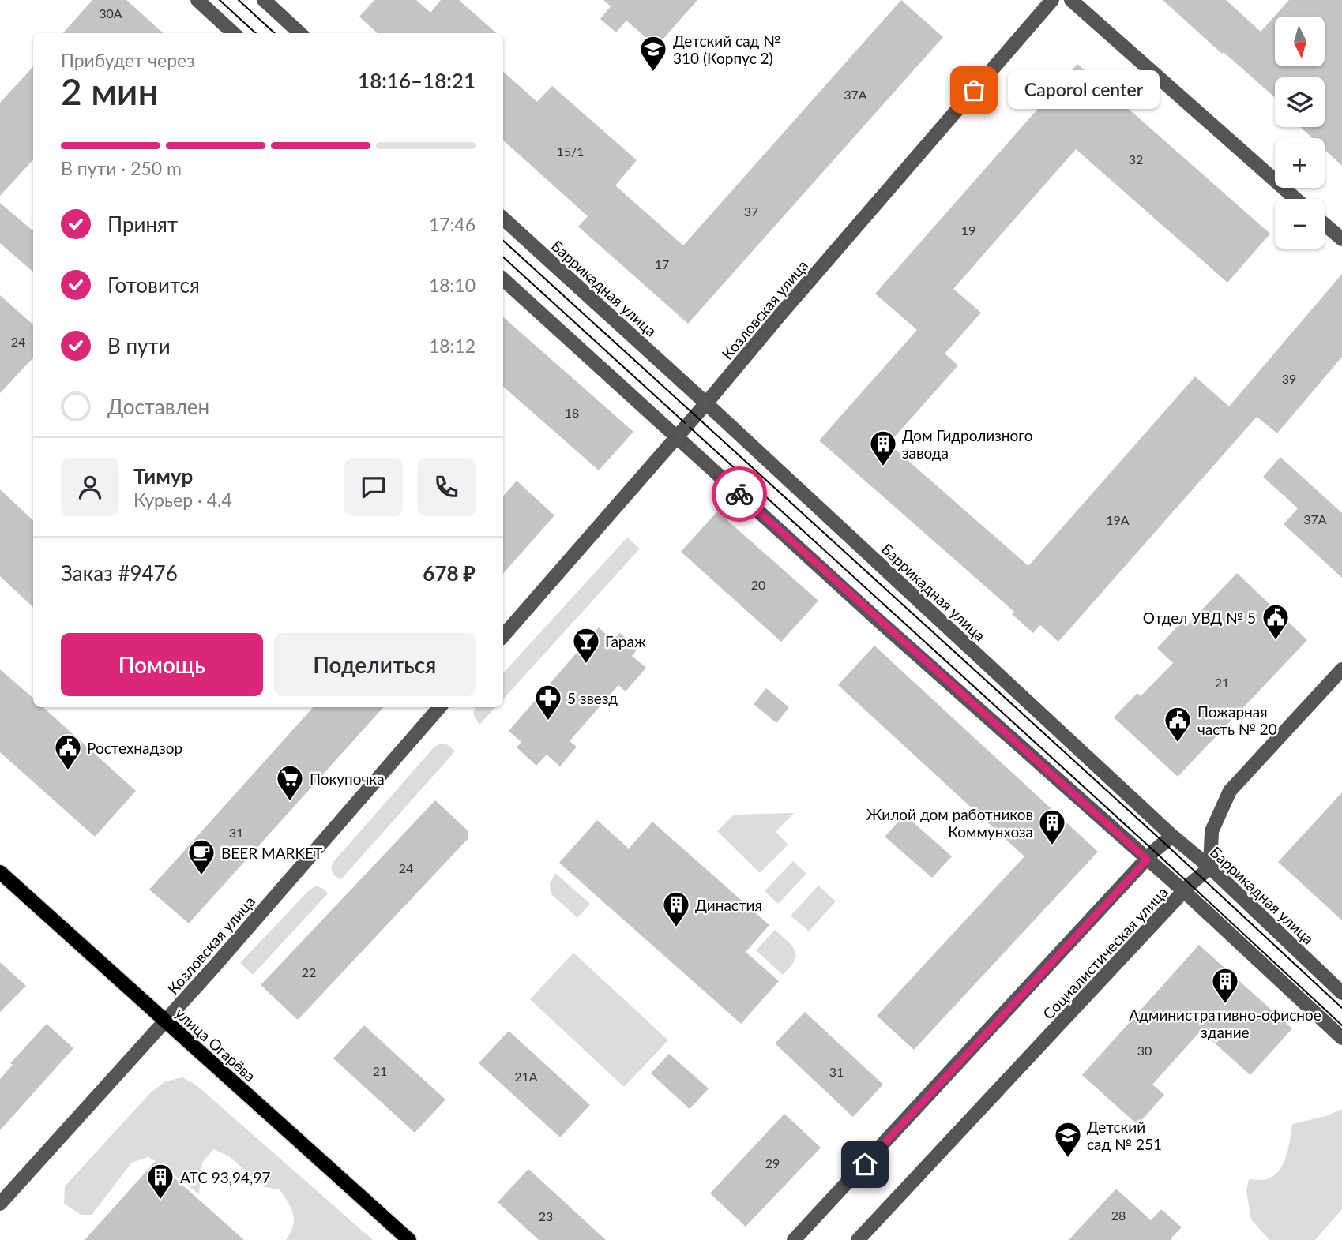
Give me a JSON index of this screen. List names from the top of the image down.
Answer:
{
  "streets": {
    "main road": ["улица Огарёва"],
    "street": ["Баррикадная улица", "Козловская улица", "Социалистическая улица"]
  },
  "crossings": [
    ["Баррикадная улица", "Козловская улица"],
    ["Баррикадная улица", "Социалистическая улица"],
    ["Козловская улица", "улица Огарёва"]
  ],
  "places": {
    "school or university": ["Детский сад № 310 (Корпус 2)", "Детский сад № 251"],
    "other": ["Caporol center"],
    "building": [
      "Дом Гидролизного завода",
      "Жилой дом работников Коммунхоза",
      "Династия",
      "Административно-офисное здание",
      "АТС 93,94,97"
    ],
    "public building": ["Отдел УВД № 5", "Пожарная часть № 20", "Ростехнадзор"],
    "bar": ["Гараж"],
    "pharmacy": ["5 звезд"],
    "supermarket": ["Покупочка"],
    "cafe": ["BEER MARKET"]
  },
  "house_numbers": [
    "30А",
    "37А",
    "15/1",
    "32",
    "37",
    "19",
    "17",
    "24",
    "39",
    "18",
    "37А",
    "19А",
    "20",
    "21",
    "31",
    "24",
    "22",
    "30",
    "21",
    "31",
    "21А",
    "29",
    "28",
    "23"
  ],
  "north": "bottom",
  "page": {
    "map_buttons": ["+", "−"],
    "heading": ["2 мин", "Прибудет через", "18:16–18:21"],
    "panel": [
      "Тимур",
      "Курьер · 4.4",
      "Заказ #9476",
      "678 ₽"
    ],
    "bubble": "Caporol center",
    "bar": "В пути · 250 m",
    "list": [
      ["Принят", "17:46"],
      ["Готовится", "18:10"],
      ["В пути", "18:12"],
      "Доставлен"
    ],
    "buttons": ["Помощь", "Поделиться"]
  }
}
